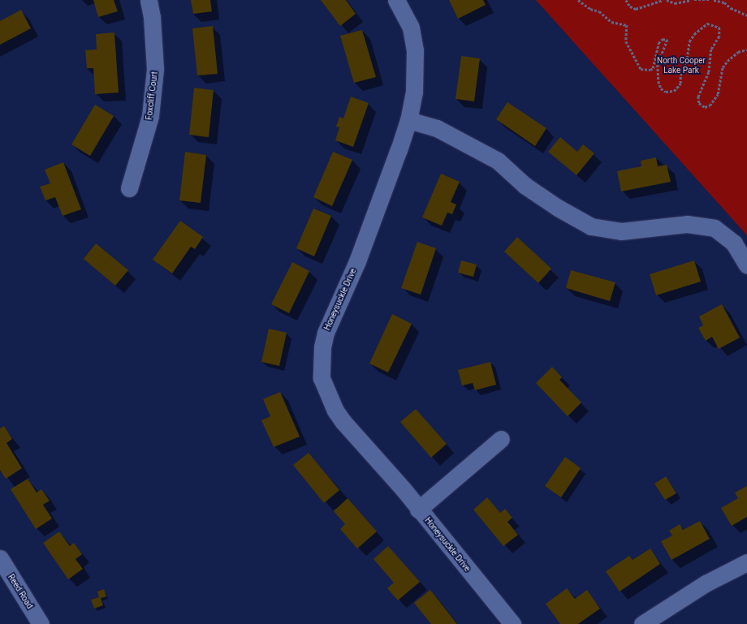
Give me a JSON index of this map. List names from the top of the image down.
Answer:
{
  "streets": {
    "street": ["Foxcliff Court", "Honeysuckle Drive", "Reed Road"]
  },
  "parks": ["North Cooper Lake Park"]
}
